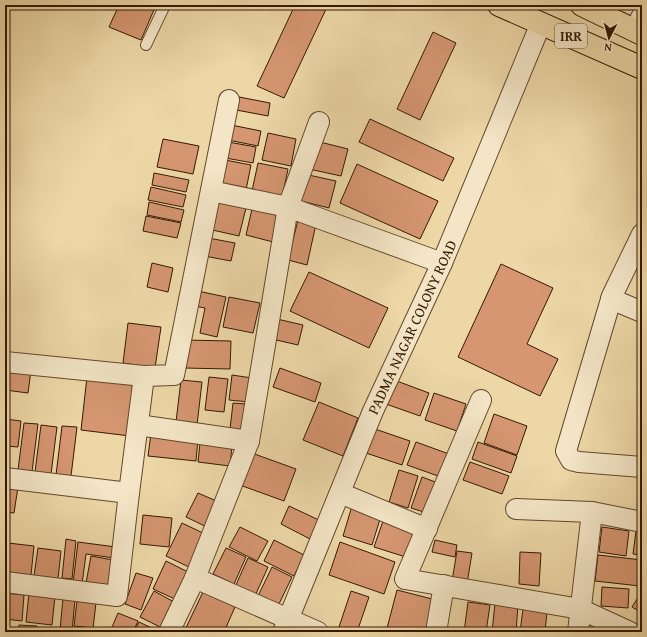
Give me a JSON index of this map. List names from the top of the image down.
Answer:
{
  "streets": {
    "highway": ["IRR"],
    "street": ["PADMA NAGAR COLONY ROAD"]
  },
  "crossings": [
    ["IRR", "PADMA NAGAR COLONY ROAD"]
  ],
  "north": "bottom"
}
